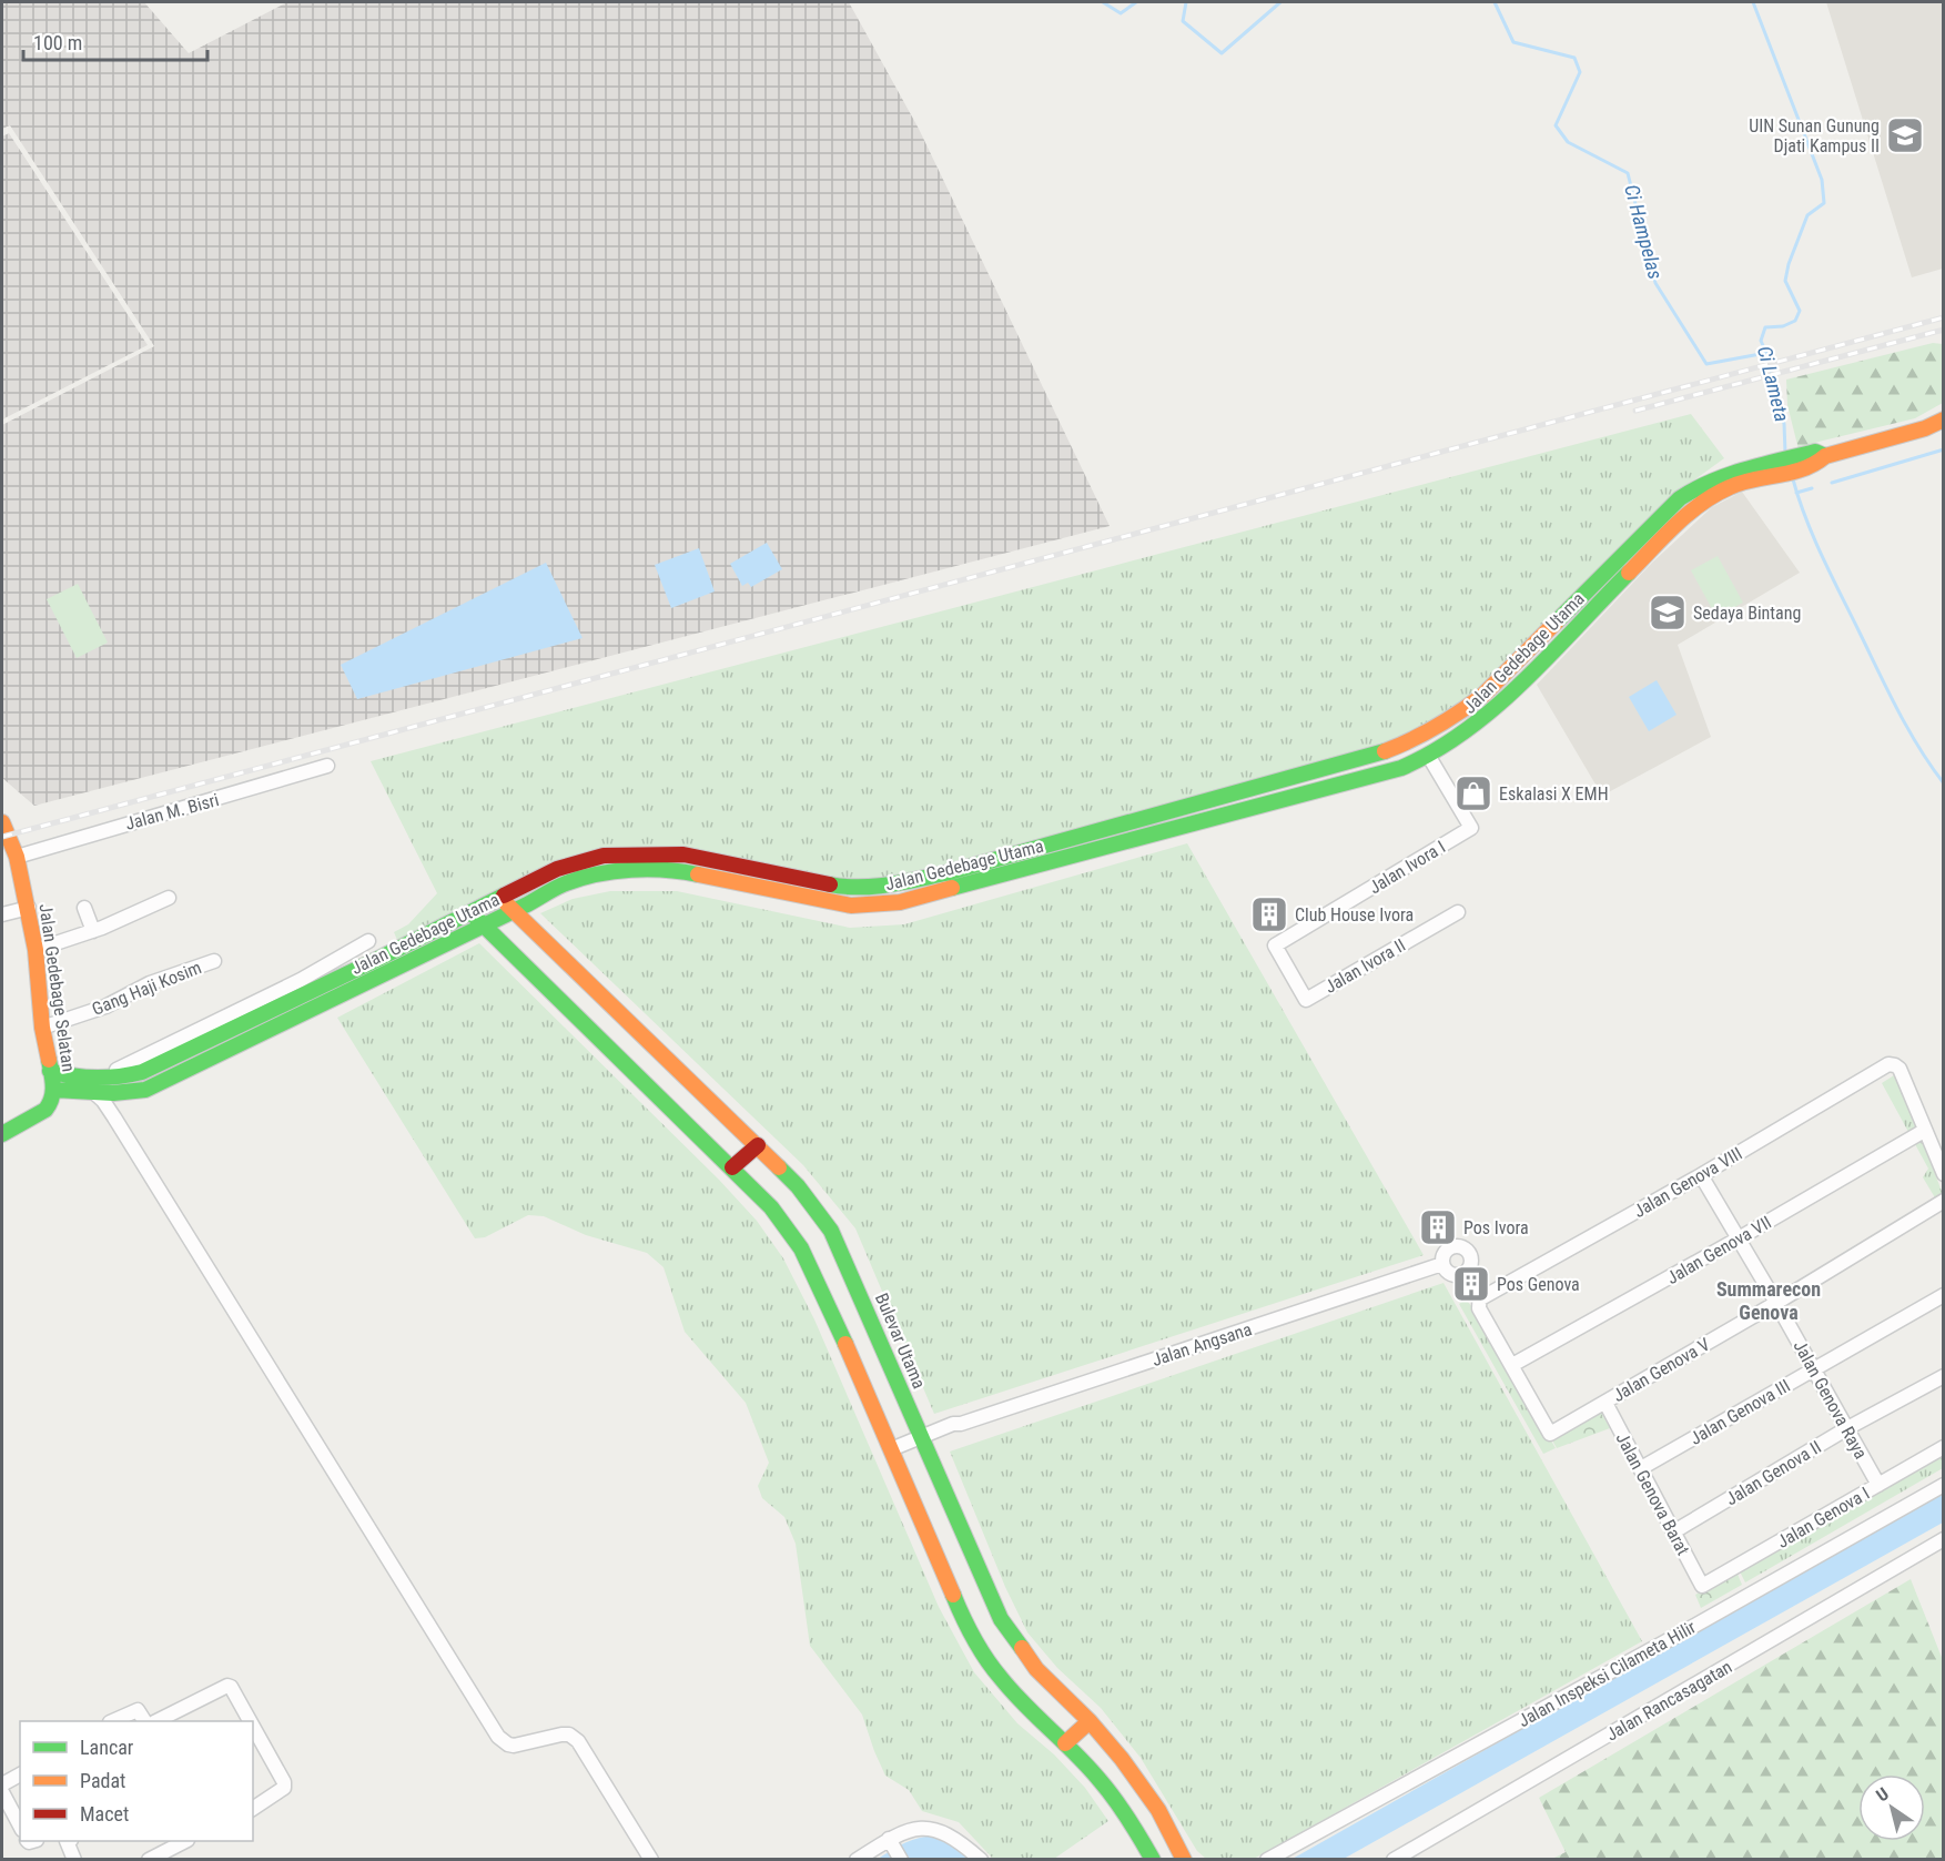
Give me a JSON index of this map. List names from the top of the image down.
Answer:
{
  "streets": {
    "main road": ["Jalan Gedebage Utama", "Jalan Gedebage Selatan", "Bulevar Utama"],
    "street": [
      "Jalan M. Bisri",
      "Jalan Ivora I",
      "Jalan Ivora II",
      "Gang Haji Kosim",
      "Jalan Genova VIII",
      "Jalan Genova VII",
      "Jalan Angsana",
      "Jalan Genova V",
      "Jalan Genova Raya",
      "Jalan Genova III",
      "Jalan Genova II",
      "Jalan Genova Barat",
      "Jalan Genova I",
      "Jalan Inspeksi Cilameta Hilir",
      "Jalan Rancasagatan"
    ]
  },
  "crossings": [
    ["Jalan Gedebage Utama", "Jalan Ivora I"],
    ["Jalan Gedebage Utama", "Jalan Gedebage Selatan"],
    ["Jalan Gedebage Utama", "Bulevar Utama"],
    ["Jalan M. Bisri", "Jalan Gedebage Selatan"],
    ["Jalan Ivora I", "Jalan Ivora II"],
    ["Jalan Gedebage Selatan", "Gang Haji Kosim"],
    ["Jalan Genova VIII", "Jalan Genova VII"],
    ["Jalan Genova VIII", "Jalan Angsana"],
    ["Jalan Genova VIII", "Jalan Genova Raya"],
    ["Jalan Genova VII", "Jalan Genova V"],
    ["Jalan Genova VII", "Jalan Genova Raya"],
    ["Bulevar Utama", "Jalan Angsana"],
    ["Jalan Genova V", "Jalan Genova Raya"],
    ["Jalan Genova V", "Jalan Genova Barat"],
    ["Jalan Genova Raya", "Jalan Genova III"],
    ["Jalan Genova Raya", "Jalan Genova II"],
    ["Jalan Genova Raya", "Jalan Genova I"],
    ["Jalan Genova III", "Jalan Genova Barat"],
    ["Jalan Genova II", "Jalan Genova Barat"],
    ["Jalan Genova Barat", "Jalan Genova I"]
  ],
  "districts": ["Summarecon Genova"],
  "water": ["Ci Hampelas", "Ci Lameta"],
  "places": {
    "school or university": ["UIN Sunan Gunung Djati Kampus II", "Sedaya Bintang"],
    "shop": ["Eskalasi X EMH"],
    "building": ["Club House Ivora", "Pos Ivora", "Pos Genova"]
  },
  "legend": ["Lancar", "Padat", "Macet"],
  "scale_bar": "100 m",
  "north": "top left"
}
